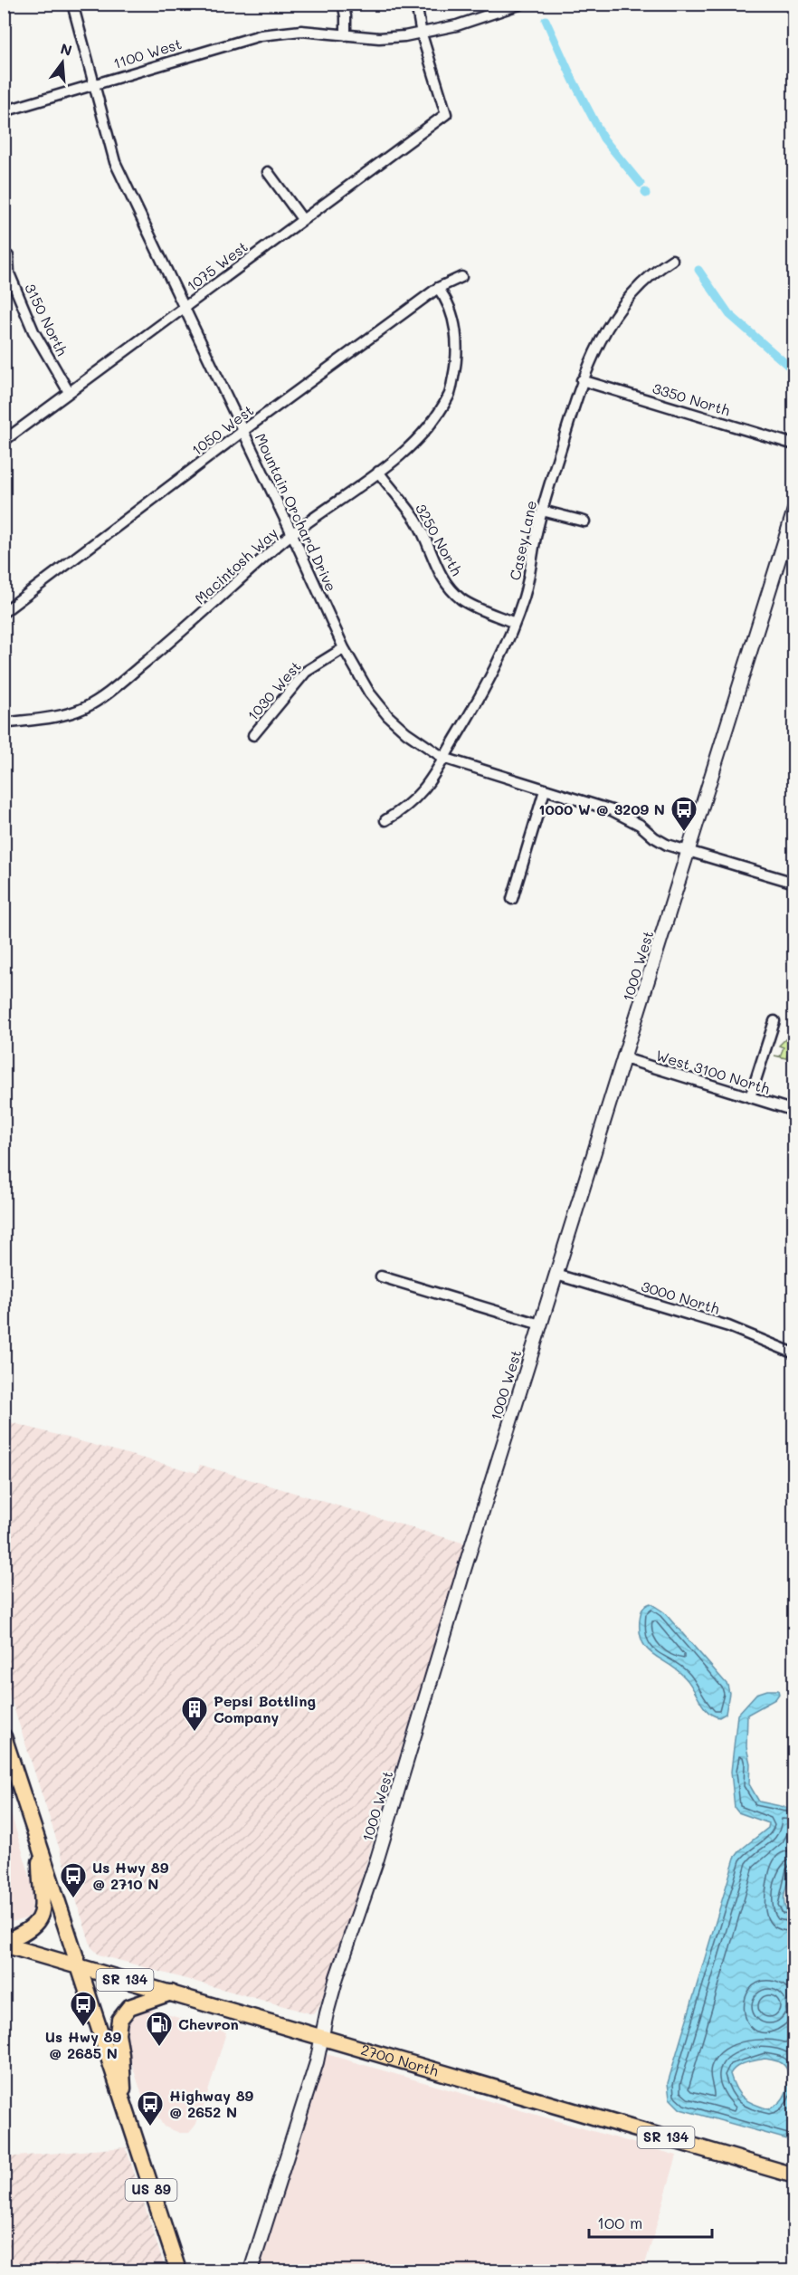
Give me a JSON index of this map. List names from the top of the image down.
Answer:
{
  "streets": {
    "main road": ["SR 134", "2700 North", "US 89"],
    "street": [
      "1100 West",
      "1075 West",
      "3150 North",
      "3350 North",
      "1050 West",
      "Mountain Orchard Drive",
      "3250 North",
      "Casey Lane",
      "Macintosh Way",
      "1030 West",
      "1000 West",
      "West 3100 North",
      "3000 North"
    ]
  },
  "crossings": [
    ["1100 West", "1075 West"],
    ["1100 West", "Mountain Orchard Drive"],
    ["1075 West", "3150 North"],
    ["1075 West", "Mountain Orchard Drive"],
    ["3350 North", "Casey Lane"],
    ["1050 West", "Mountain Orchard Drive"],
    ["1050 West", "Macintosh Way"],
    ["Mountain Orchard Drive", "Casey Lane"],
    ["Mountain Orchard Drive", "Macintosh Way"],
    ["Mountain Orchard Drive", "1030 West"],
    ["Mountain Orchard Drive", "1000 West"],
    ["3250 North", "Casey Lane"],
    ["3250 North", "Macintosh Way"],
    ["1000 West", "West 3100 North"],
    ["1000 West", "3000 North"],
    ["1000 West", "2700 North"],
    ["2700 North", "US 89"]
  ],
  "places": {
    "bus stop": [
      "1000 W @ 3209 N",
      "Us Hwy 89 @ 2710 N",
      "Us Hwy 89 @ 2685 N",
      "Highway 89 @ 2652 N"
    ],
    "building": ["Pepsi Bottling Company"],
    "fuel station": ["Chevron"]
  },
  "scale_bar": "100 m",
  "north": "top"
}
